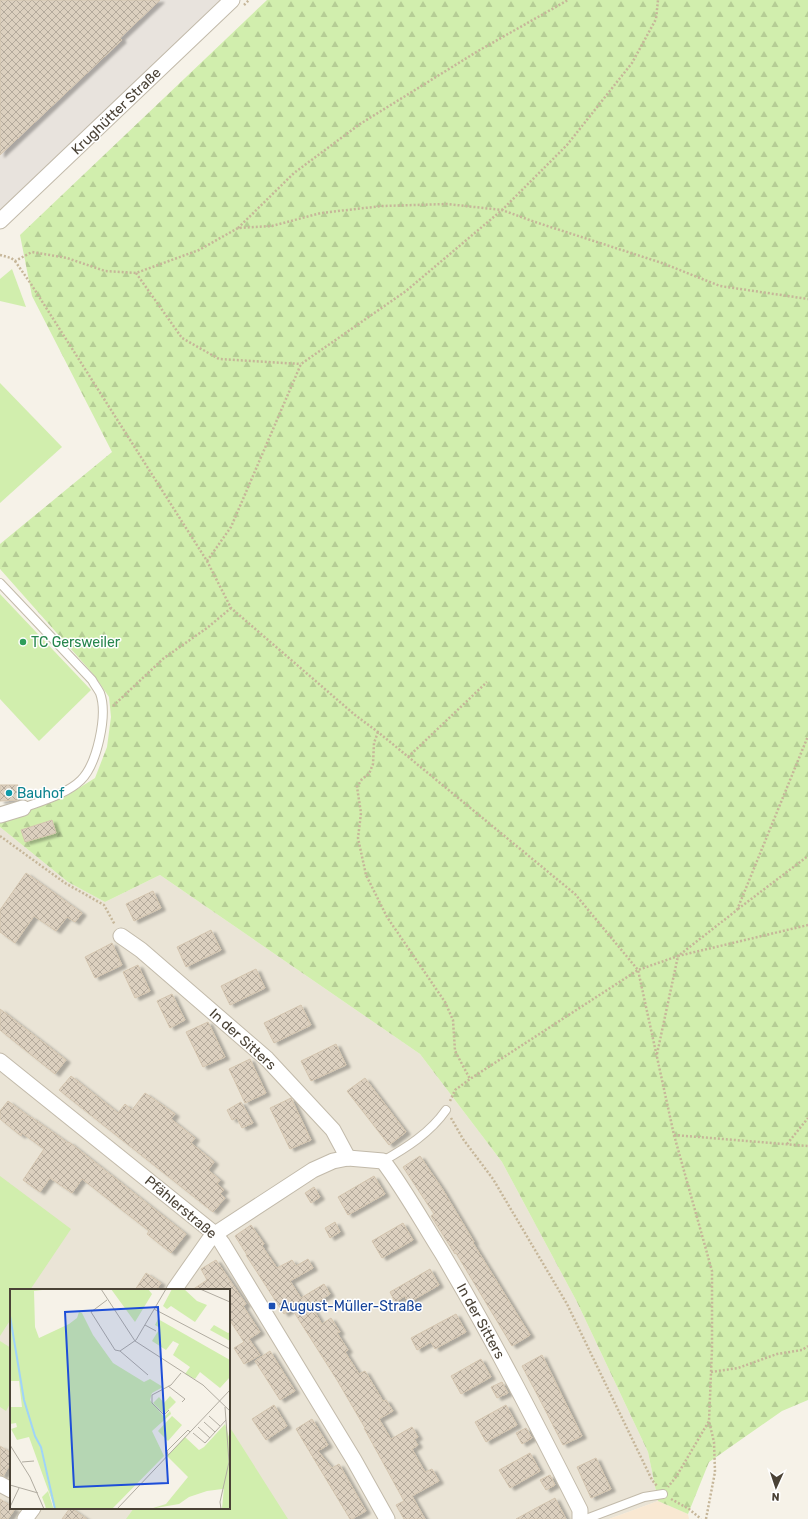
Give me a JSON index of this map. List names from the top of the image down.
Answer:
{
  "streets": {
    "street": ["Krughütter Straße", "In der Sitters", "Pfählerstraße"]
  },
  "places": {
    "other": ["TC Gersweiler", "Bauhof"],
    "transit": ["August-Müller-Straße"]
  },
  "north": "bottom"
}
